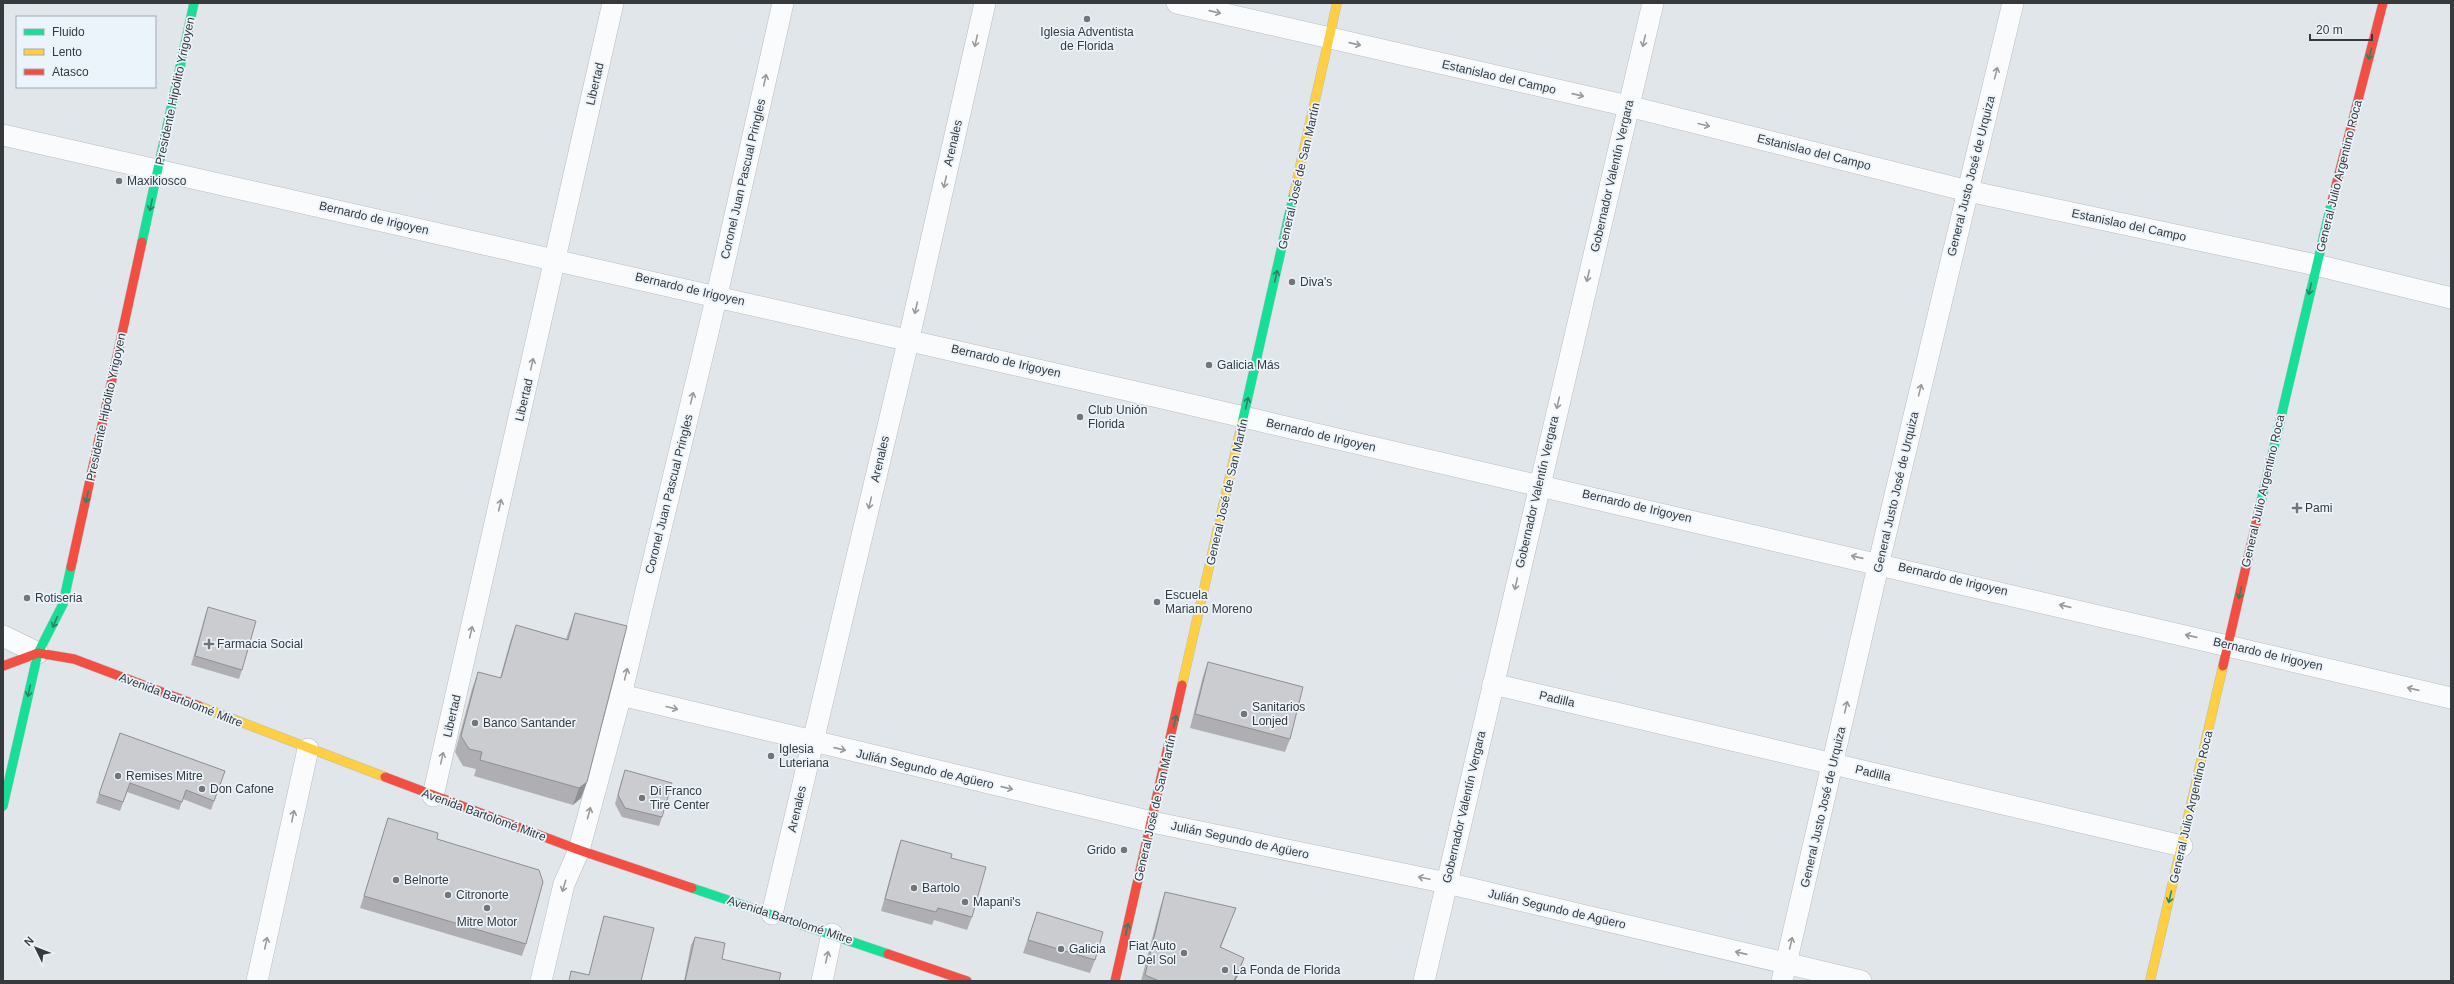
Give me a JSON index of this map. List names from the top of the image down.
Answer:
{
  "streets": {
    "street": [
      "Estanislao del Campo",
      "Libertad",
      "Presidente Hipólito Yrigoyen",
      "Arenales",
      "General José de San Martín",
      "Gobernador Valentín Vergara",
      "General Justo José de Urquiza",
      "General Julio Argentino Roca",
      "Coronel Juan Pascual Pringles",
      "Bernardo de Irigoyen",
      "Padilla",
      "Avenida Bartolomé Mitre",
      "Julián Segundo de Agüero"
    ]
  },
  "crossings": [
    ["Estanislao del Campo", "General José de San Martín"],
    ["Estanislao del Campo", "Gobernador Valentín Vergara"],
    ["Estanislao del Campo", "General Justo José de Urquiza"],
    ["Estanislao del Campo", "General Julio Argentino Roca"],
    ["Libertad", "Bernardo de Irigoyen"],
    ["Libertad", "Avenida Bartolomé Mitre"],
    ["Presidente Hipólito Yrigoyen", "Bernardo de Irigoyen"],
    ["Presidente Hipólito Yrigoyen", "Avenida Bartolomé Mitre"],
    ["Arenales", "Bernardo de Irigoyen"],
    ["Arenales", "Avenida Bartolomé Mitre"],
    ["Arenales", "Julián Segundo de Agüero"],
    ["General José de San Martín", "Bernardo de Irigoyen"],
    ["General José de San Martín", "Julián Segundo de Agüero"],
    ["Gobernador Valentín Vergara", "Bernardo de Irigoyen"],
    ["Gobernador Valentín Vergara", "Padilla"],
    ["Gobernador Valentín Vergara", "Julián Segundo de Agüero"],
    ["General Justo José de Urquiza", "Bernardo de Irigoyen"],
    ["General Justo José de Urquiza", "Padilla"],
    ["General Justo José de Urquiza", "Julián Segundo de Agüero"],
    ["General Julio Argentino Roca", "Bernardo de Irigoyen"],
    ["General Julio Argentino Roca", "Padilla"],
    ["Coronel Juan Pascual Pringles", "Bernardo de Irigoyen"],
    ["Coronel Juan Pascual Pringles", "Avenida Bartolomé Mitre"],
    ["Coronel Juan Pascual Pringles", "Julián Segundo de Agüero"]
  ],
  "one_way": [
    "Estanislao del Campo",
    "Libertad",
    "Presidente Hipólito Yrigoyen",
    "Arenales",
    "General José de San Martín",
    "Gobernador Valentín Vergara",
    "General Justo José de Urquiza",
    "General Julio Argentino Roca",
    "Bernardo de Irigoyen"
  ],
  "places": {
    "other": [
      "Iglesia Adventista de Florida",
      "Maxikiosco",
      "Diva's",
      "Galicia Más",
      "Club Unión Florida",
      "Rotiseria",
      "Escuela Mariano Moreno",
      "Sanitarios Lonjed",
      "Banco Santander",
      "Iglesia Luteriana",
      "Remises Mitre",
      "Don Cafone",
      "Di Franco Tire Center",
      "Grido",
      "Belnorte",
      "Bartolo",
      "Citronorte",
      "Mapani's",
      "Mitre Motor",
      "Galicia",
      "Fiat Auto Del Sol",
      "La Fonda de Florida"
    ],
    "health": ["Pami", "Farmacia Social"]
  },
  "legend": ["Fluido", "Lento", "Atasco"],
  "scale_bar": "20 m",
  "north": "top left"
}
